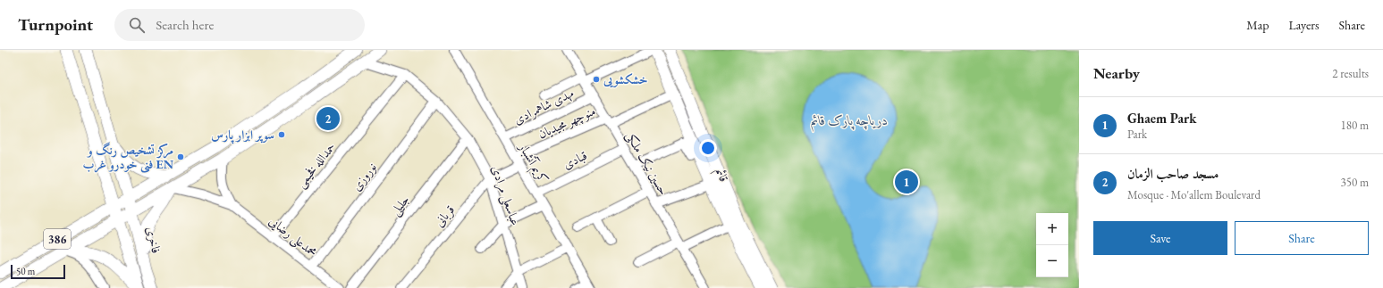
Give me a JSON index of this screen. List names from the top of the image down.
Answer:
{
  "streets": {
    "main road": ["قائم", "386", "فاخری"],
    "street": [
      "مهدی شاهمرادی",
      "منوچهر مجیدیان",
      "قبادی",
      "کریم آتشبار",
      "حسین نیک ملکی",
      "حمدالله فخیمی",
      "نوروزی",
      "عباسعلی مرادی",
      "جلیلی",
      "قربانی",
      "محمدعلی رضایی"
    ]
  },
  "crossings": [
    ["مهدی شاهمرادی", "کریم آتشبار"],
    ["مهدی شاهمرادی", "حسین نیک ملکی"],
    ["منوچهر مجیدیان", "کریم آتشبار"],
    ["منوچهر مجیدیان", "حسین نیک ملکی"],
    ["قبادی", "کریم آتشبار"],
    ["قبادی", "حسین نیک ملکی"],
    ["حمدالله فخیمی", "عباسعلی مرادی"],
    ["حمدالله فخیمی", "محمدعلی رضایی"],
    ["نوروزی", "عباسعلی مرادی"],
    ["نوروزی", "محمدعلی رضایی"],
    ["عباسعلی مرادی", "جلیلی"],
    ["عباسعلی مرادی", "قربانی"],
    ["عباسعلی مرادی", "386"],
    ["386", "فاخری"]
  ],
  "water": ["دریاچه پارک قائم"],
  "places": ["خشکشویی", "سوپر ابزار پارس", "مرکز تشخیص رنگ و فنی خودرو غرب EN"],
  "scale_bar": "50 m",
  "page": {
    "header": "Turnpoint",
    "search": "Search here",
    "nav": ["Map", "Layers", "Share"],
    "heading": ["Nearby", "2 results"],
    "list": [
      {
        "mark": "1",
        "name": "Ghaem Park",
        "note": "Park",
        "value": "180 m"
      },
      {
        "mark": "2",
        "name": "مسجد صاحب الزمان",
        "note": "Mosque · Mo'allem Boulevard",
        "value": "350 m"
      }
    ],
    "pins": ["2", "1"],
    "buttons": ["Save", "Share"],
    "map_buttons": ["+", "−"],
    "scale": "50 m"
  }
}
